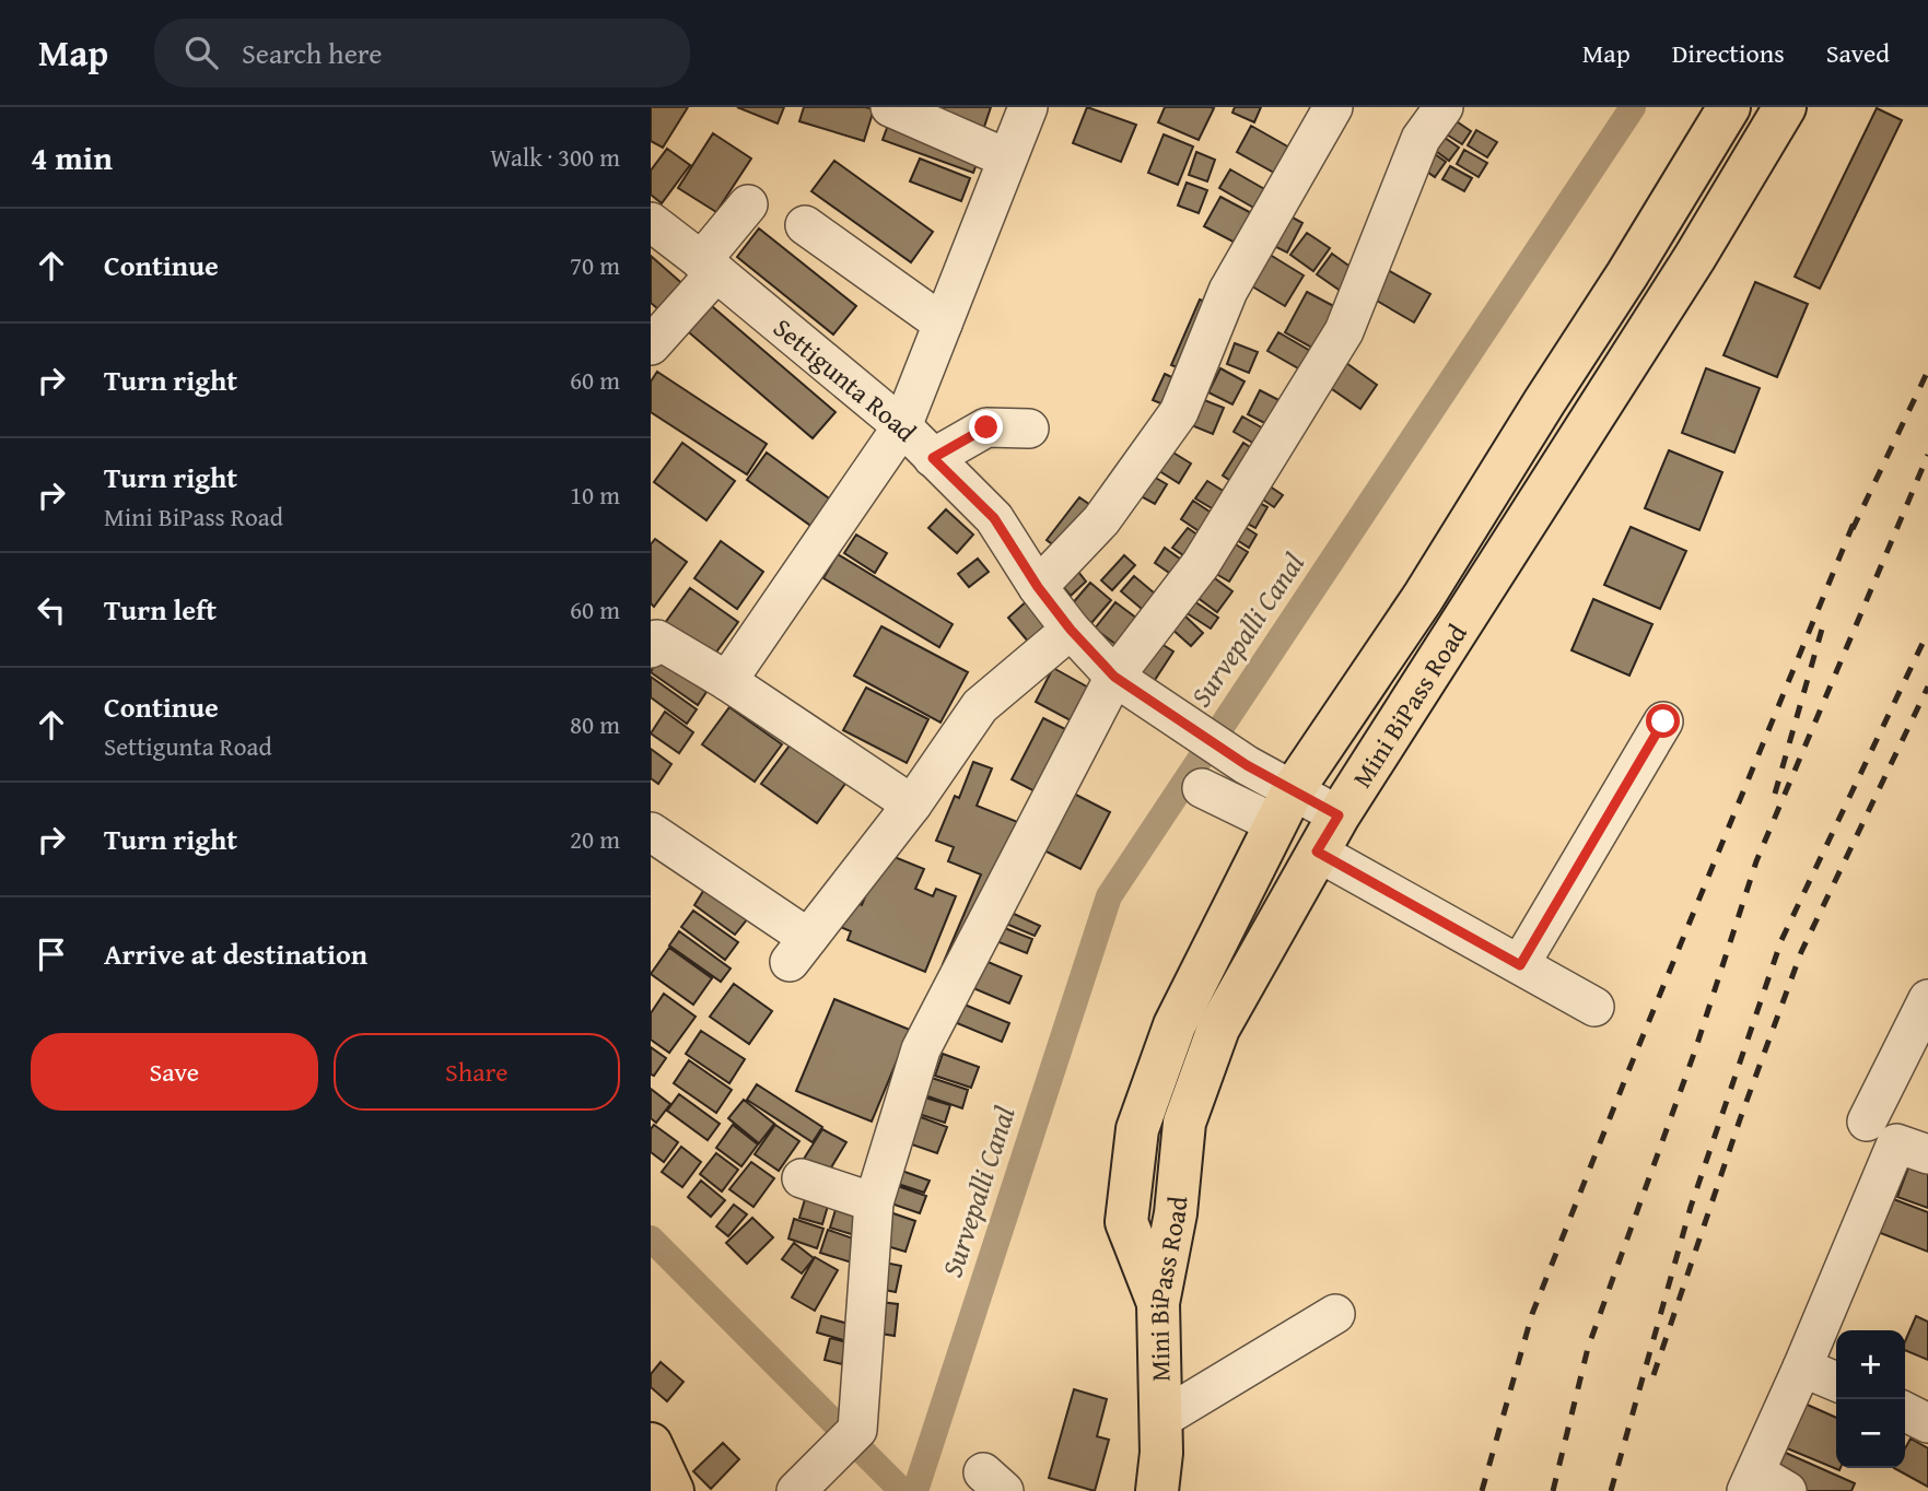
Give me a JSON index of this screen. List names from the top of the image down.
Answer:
{
  "streets": {
    "main road": ["Mini BiPass Road"],
    "street": ["Settigunta Road"]
  },
  "water": ["Survepalli Canal"],
  "page": {
    "header": "Map",
    "search": "Search here",
    "nav": ["Map", "Directions", "Saved"],
    "heading": ["4 min", "Walk · 300 m"],
    "list": [
      ["Continue", "70 m"],
      ["Turn right", "60 m"],
      ["Turn right", "Mini BiPass Road", "10 m"],
      ["Turn left", "60 m"],
      ["Continue", "Settigunta Road", "80 m"],
      ["Turn right", "20 m"],
      "Arrive at destination"
    ],
    "buttons": ["Save", "Share"],
    "map_buttons": ["+", "−"]
  }
}
